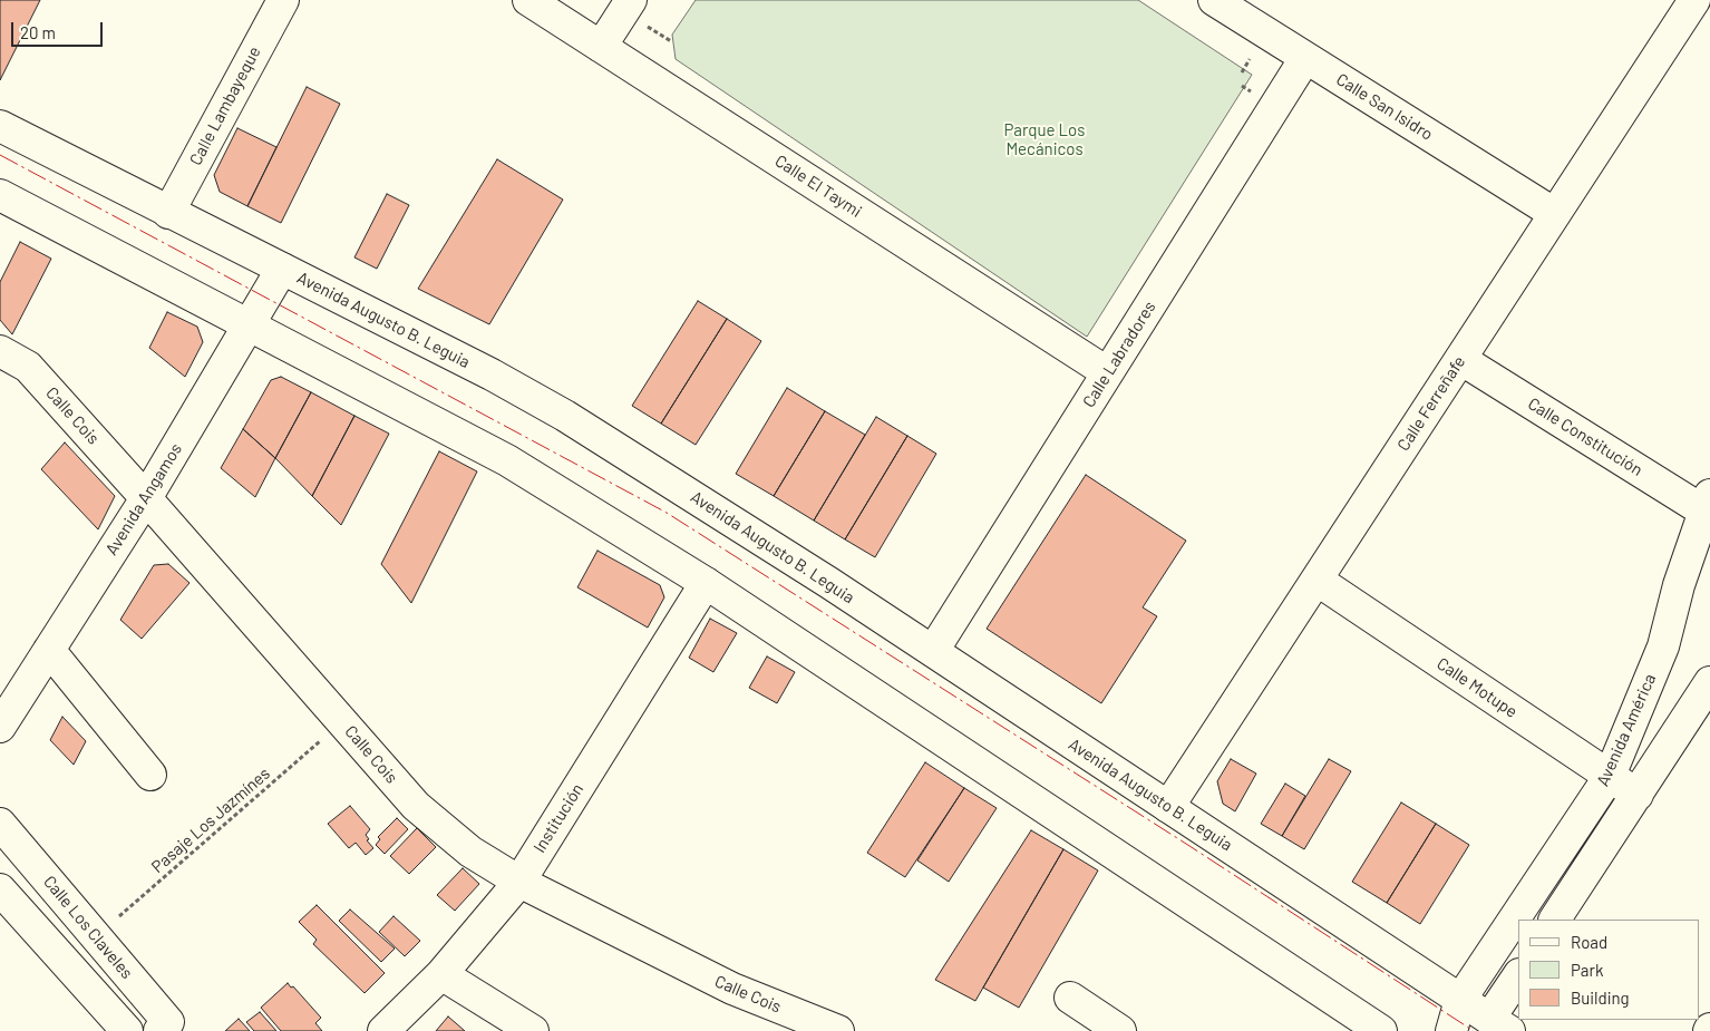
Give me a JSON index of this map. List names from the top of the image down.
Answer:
{
  "streets": {
    "street": [
      "Calle Lambayeque",
      "Calle San Isidro",
      "Calle El Taymi",
      "Avenida Augusto B. Leguia",
      "Calle Labradores",
      "Calle Ferreñafe",
      "Calle Cois",
      "Calle Constitución",
      "Avenida Angamos",
      "Calle Motupe",
      "Avenida América",
      "Institución",
      "Calle Los Claveles"
    ],
    "path": ["Pasaje Los Jazmínes"]
  },
  "crossings": [
    ["Calle Lambayeque", "Avenida Augusto B. Leguia"],
    ["Calle San Isidro", "Calle Labradores"],
    ["Calle San Isidro", "Calle Ferreñafe"],
    ["Calle El Taymi", "Calle Labradores"],
    ["Avenida Augusto B. Leguia", "Calle Labradores"],
    ["Avenida Augusto B. Leguia", "Calle Ferreñafe"],
    ["Avenida Augusto B. Leguia", "Avenida Angamos"],
    ["Avenida Augusto B. Leguia", "Avenida América"],
    ["Calle Ferreñafe", "Calle Constitución"],
    ["Calle Ferreñafe", "Calle Motupe"],
    ["Calle Cois", "Avenida Angamos"],
    ["Calle Cois", "Institución"],
    ["Calle Cois", "Pasaje Los Jazmínes"],
    ["Calle Constitución", "Avenida América"],
    ["Calle Motupe", "Avenida América"],
    ["Pasaje Los Jazmínes", "Calle Los Claveles"]
  ],
  "parks": ["Parque Los Mecánicos"],
  "legend": ["Road", "Park", "Building"],
  "scale_bar": "20 m"
}
